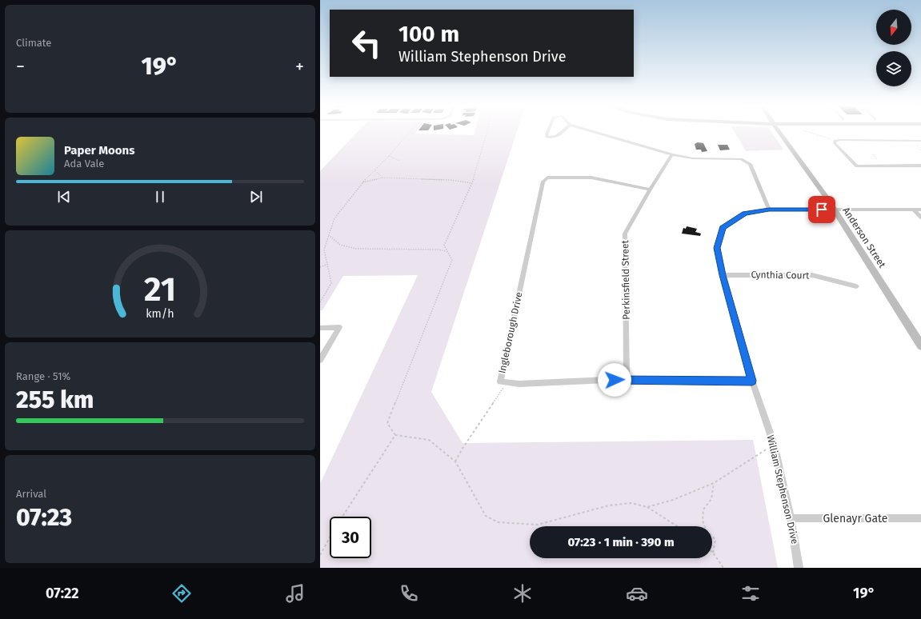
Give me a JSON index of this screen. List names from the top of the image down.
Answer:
{
  "streets": {
    "main road": ["Anderson Street"],
    "street": [
      "Cynthia Court",
      "Perkinsfield Street",
      "Ingleborough Drive",
      "William Stephenson Drive",
      "Glenayr Gate"
    ]
  },
  "crossings": [
    ["Anderson Street", "William Stephenson Drive"],
    ["Cynthia Court", "William Stephenson Drive"],
    ["Perkinsfield Street", "Ingleborough Drive"],
    ["Ingleborough Drive", "William Stephenson Drive"],
    ["William Stephenson Drive", "Glenayr Gate"]
  ],
  "north": "bottom",
  "page": {
    "tile": [
      "Climate",
      ["Range · 51%", "255 km"],
      ["Arrival", "07:23"]
    ],
    "turn": ["100 m", "William Stephenson Drive"],
    "heat": ["−", "19°", "+"],
    "song": ["Paper Moons", "Ada Vale"],
    "limit": "30",
    "trip": "07:23 · 1 min · 390 m",
    "tabs": ["07:22", "19°"],
    "gauge": ["21", "km/h"]
  }
}
